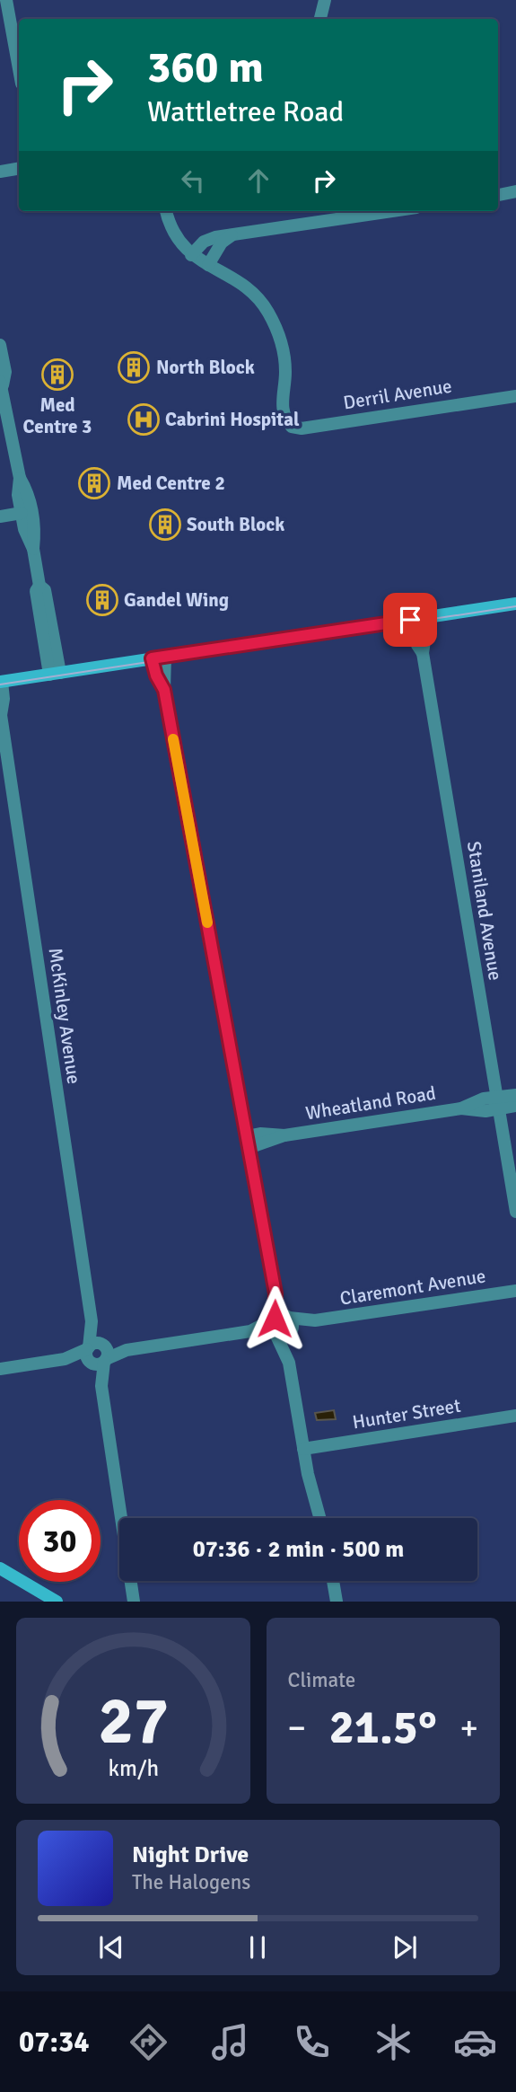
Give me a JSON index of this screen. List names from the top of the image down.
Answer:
{
  "streets": {
    "street": [
      "Derril Avenue",
      "Staniland Avenue",
      "McKinley Avenue",
      "Wheatland Road",
      "Claremont Avenue",
      "Hunter Street"
    ]
  },
  "crossings": [
    ["Staniland Avenue", "Wheatland Road"]
  ],
  "places": {
    "building": [
      "North Block",
      "Med Centre 3",
      "Med Centre 2",
      "South Block",
      "Gandel Wing"
    ],
    "hospital": ["Cabrini Hospital"]
  },
  "page": {
    "turn": ["360 m", "Wattletree Road"],
    "limit": "30",
    "trip": "07:36 · 2 min · 500 m",
    "tile": "Climate",
    "heat": ["−", "21.5°", "+"],
    "song": ["Night Drive", "The Halogens"],
    "tabs": "07:34",
    "gauge": ["27", "km/h"]
  }
}
